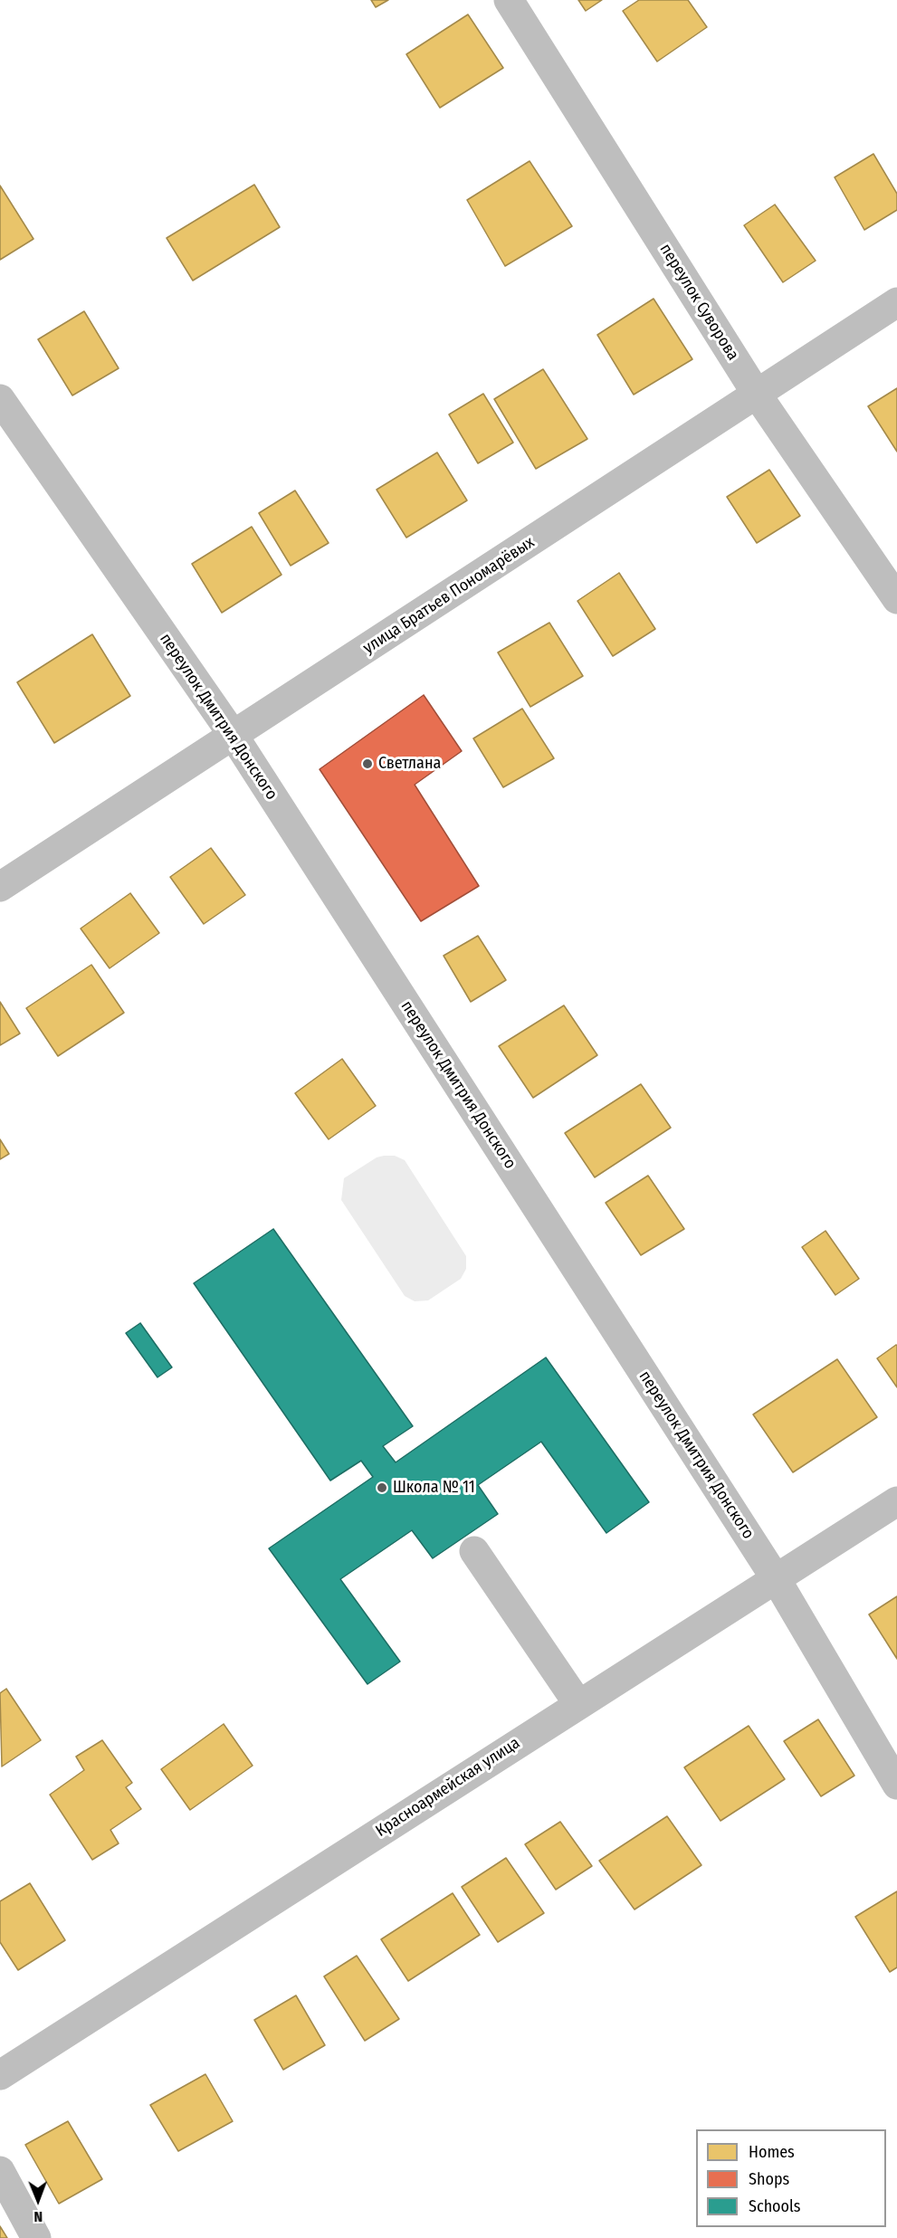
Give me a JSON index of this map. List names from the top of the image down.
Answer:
{
  "streets": {
    "street": [
      "переулок Суворова",
      "улица Братьев Пономарёвых",
      "переулок Дмитрия Донского",
      "Красноармейская улица"
    ]
  },
  "crossings": [
    ["переулок Суворова", "улица Братьев Пономарёвых"],
    ["улица Братьев Пономарёвых", "переулок Дмитрия Донского"],
    ["переулок Дмитрия Донского", "Красноармейская улица"]
  ],
  "places": ["Светлана", "Школа № 11"],
  "legend": ["Homes", "Shops", "Schools"],
  "north": "bottom"
}
